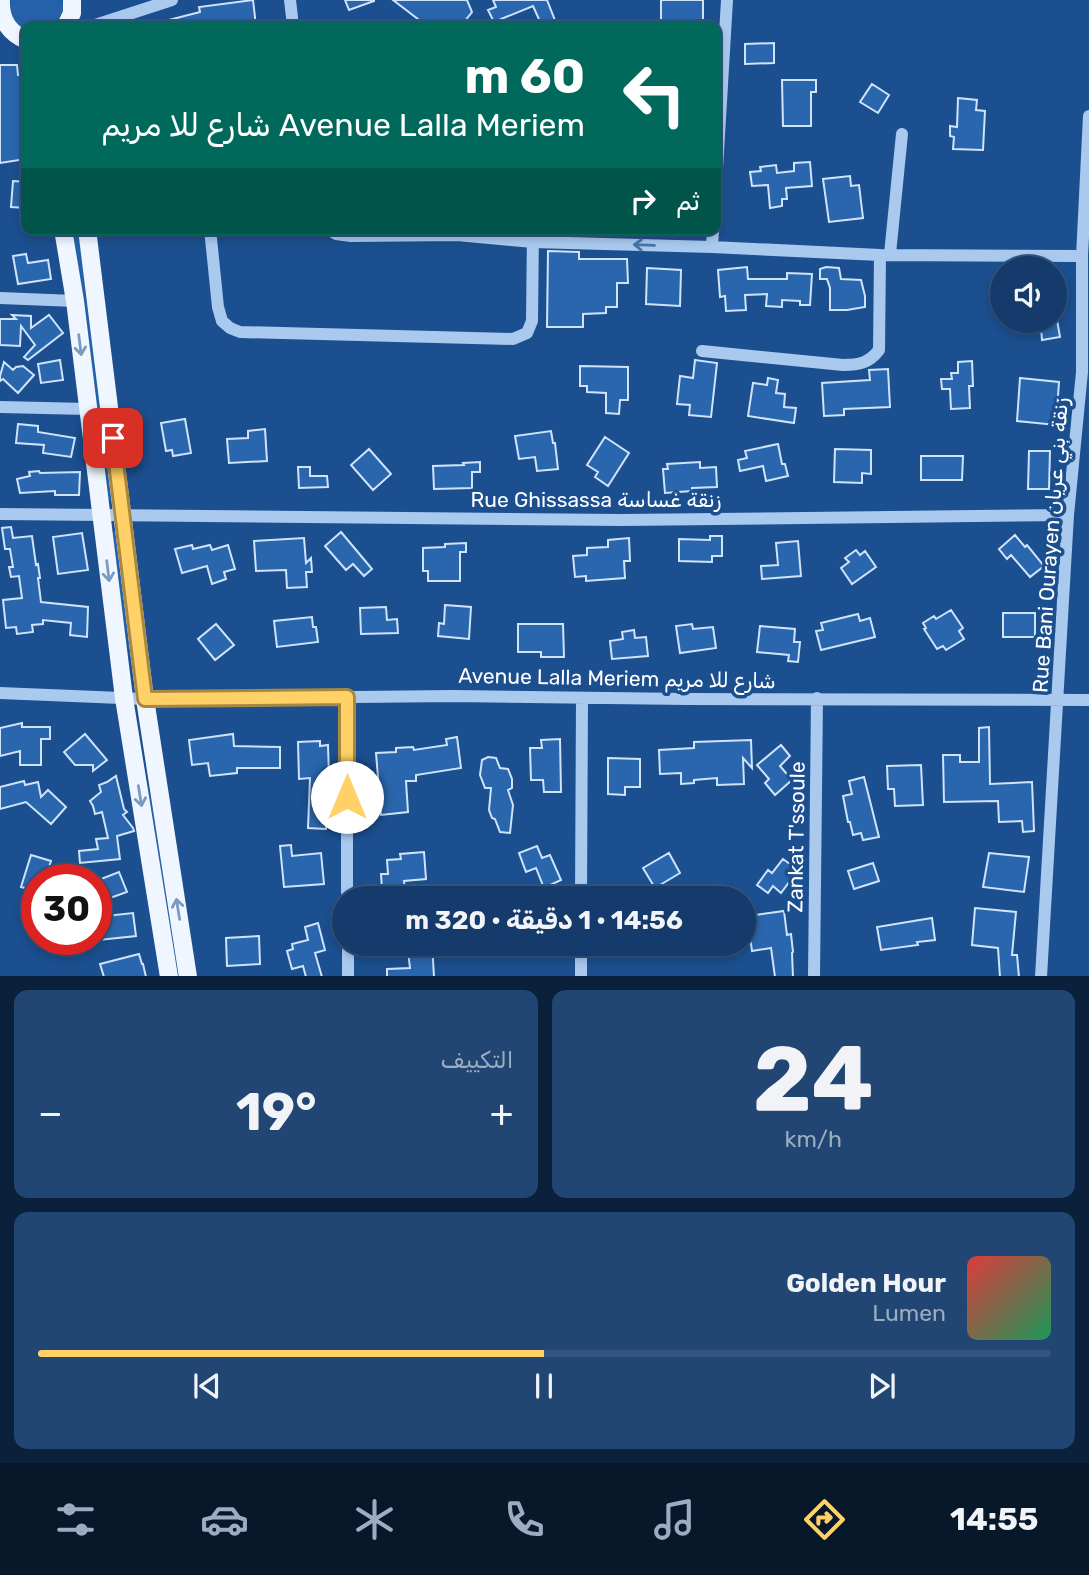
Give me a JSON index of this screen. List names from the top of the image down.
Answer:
{
  "streets": {
    "street": [
      "Rue Ghissassa زنقة غساسة",
      "Rue Bani Ourayen زنقة بني عريان",
      "Avenue Lalla Meriem شارع للا مريم",
      "Zankat T'ssoule"
    ]
  },
  "crossings": [
    ["Rue Ghissassa زنقة غساسة", "Rue Bani Ourayen زنقة بني عريان"],
    ["Rue Bani Ourayen زنقة بني عريان", "Avenue Lalla Meriem شارع للا مريم"],
    ["Avenue Lalla Meriem شارع للا مريم", "Zankat T'ssoule"]
  ],
  "page": {
    "turn": ["60 m", "Avenue Lalla Meriem شارع للا مريم"],
    "then": "ثم",
    "limit": "30",
    "trip": "14:56 · 1 دقيقة · 320 m",
    "tile": [
      ["24", "km/h"],
      "التكييف"
    ],
    "heat": ["−", "19°", "+"],
    "song": ["Golden Hour", "Lumen"],
    "tabs": "14:55"
  }
}
